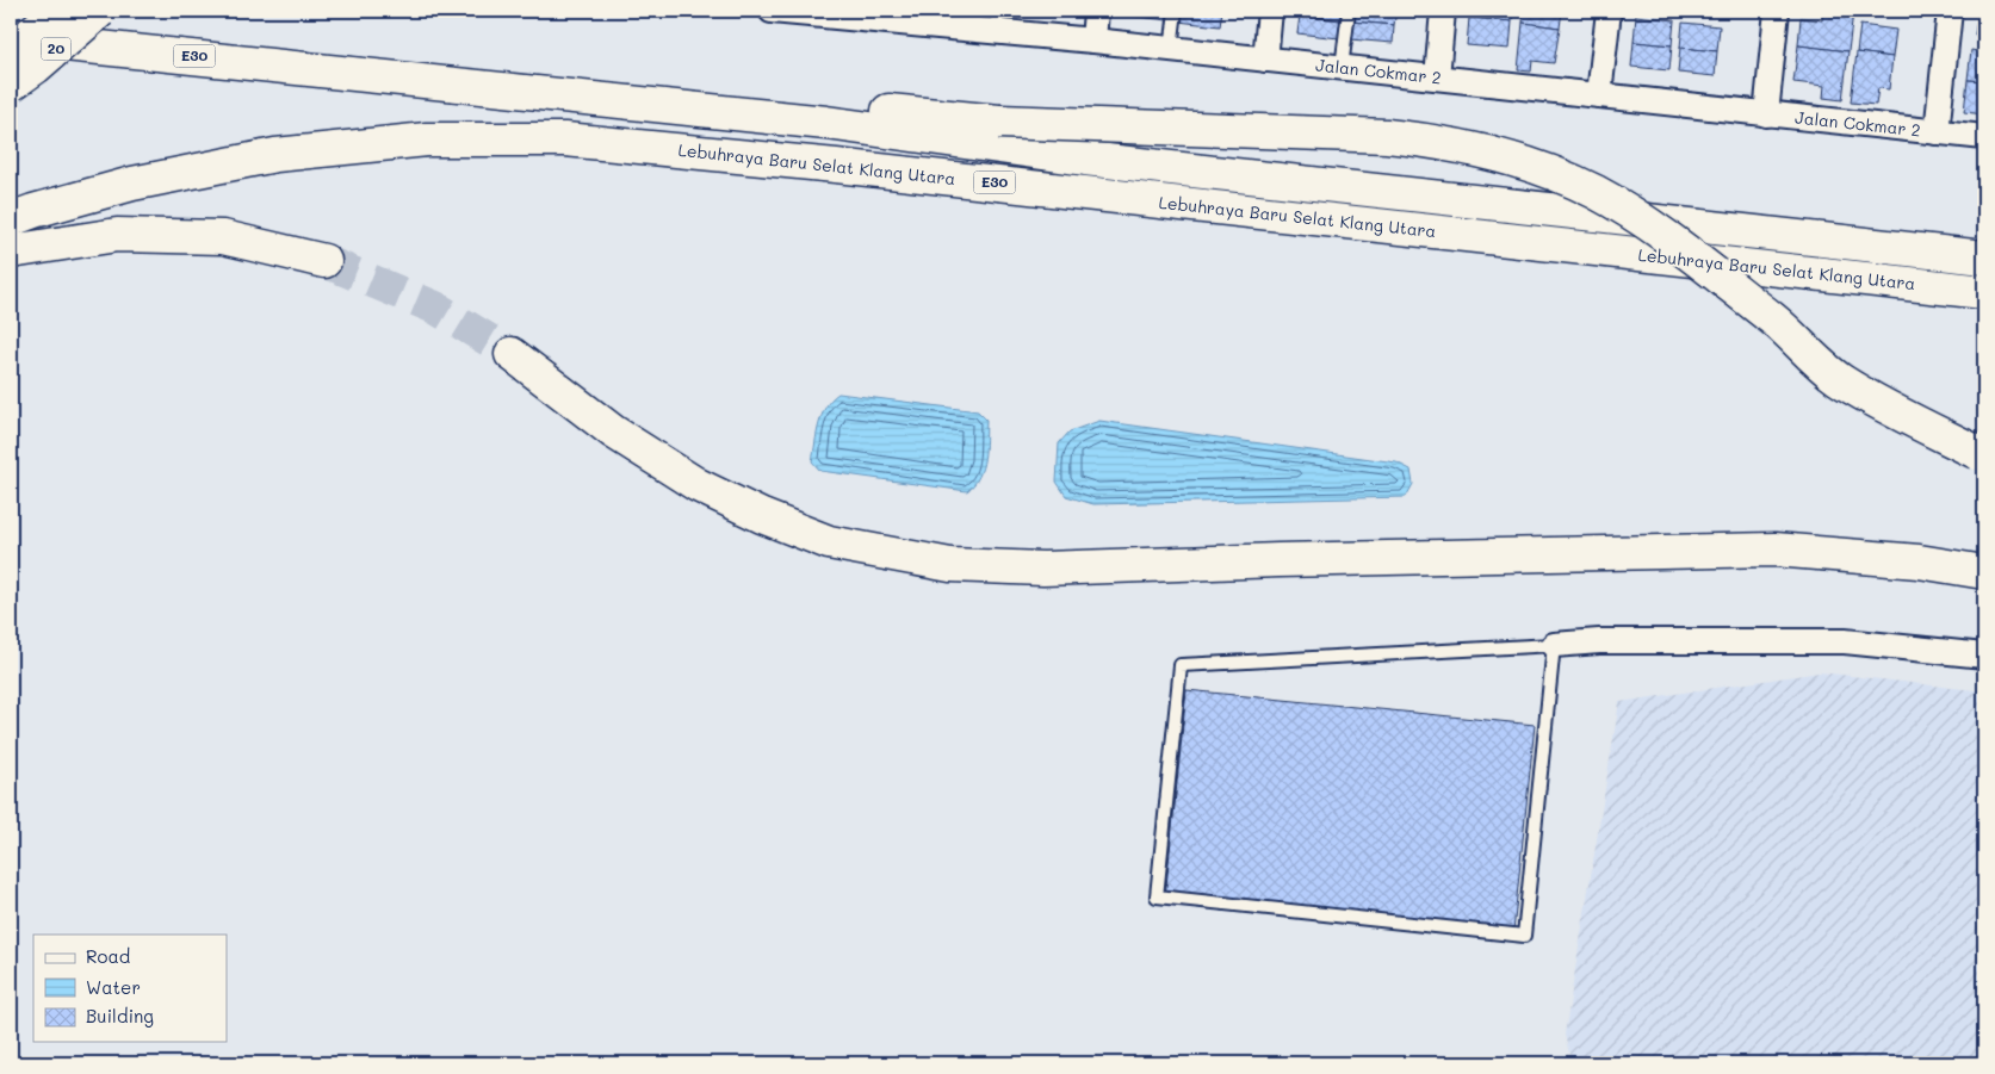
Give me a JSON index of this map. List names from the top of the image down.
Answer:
{
  "streets": {
    "highway": ["20", "E30", "Lebuhraya Baru Selat Klang Utara"],
    "street": ["Jalan Cokmar 2"]
  },
  "legend": ["Road", "Water", "Building"]
}
